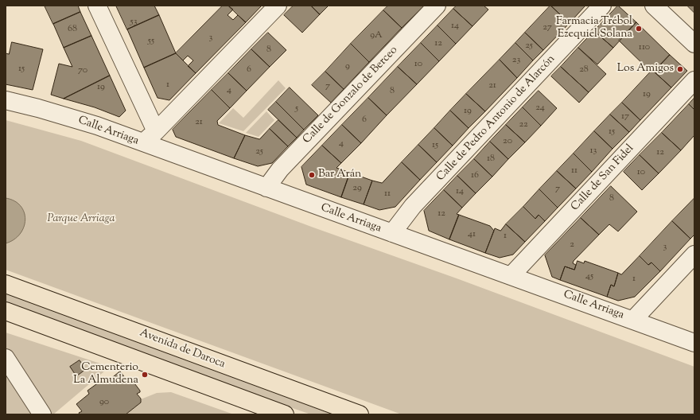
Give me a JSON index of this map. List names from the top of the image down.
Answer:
{
  "streets": {
    "main road": ["Avenida de Daroca"],
    "street": [
      "Calle de Gonzalo de Berceo",
      "Calle de Pedro Antonio de Alarcón",
      "Calle Arriaga",
      "Calle de San Fidel"
    ]
  },
  "crossings": [
    ["Calle de Gonzalo de Berceo", "Calle Arriaga"],
    ["Calle de Pedro Antonio de Alarcón", "Calle Arriaga"],
    ["Calle Arriaga", "Calle de San Fidel"]
  ],
  "parks": ["Parque Arriaga"],
  "places": [
    "Farmacia Trébol Ezequiel Solana",
    "Los Amigos",
    "Bar Arán",
    "Cementerio La Almudena"
  ],
  "house_numbers": [
    "53",
    "14",
    "27",
    "68",
    "9A",
    "3",
    "55",
    "12",
    "25",
    "110",
    "8",
    "23",
    "10",
    "9",
    "15",
    "6",
    "28",
    "70",
    "1",
    "21",
    "7",
    "19",
    "4",
    "8",
    "19",
    "24",
    "5",
    "19",
    "17",
    "6",
    "21",
    "22",
    "15",
    "20",
    "4",
    "15",
    "13",
    "25",
    "12",
    "18",
    "11",
    "10",
    "16",
    "29",
    "7",
    "14",
    "11",
    "8",
    "12",
    "41",
    "1",
    "2",
    "3",
    "45",
    "1",
    "90"
  ]
}
